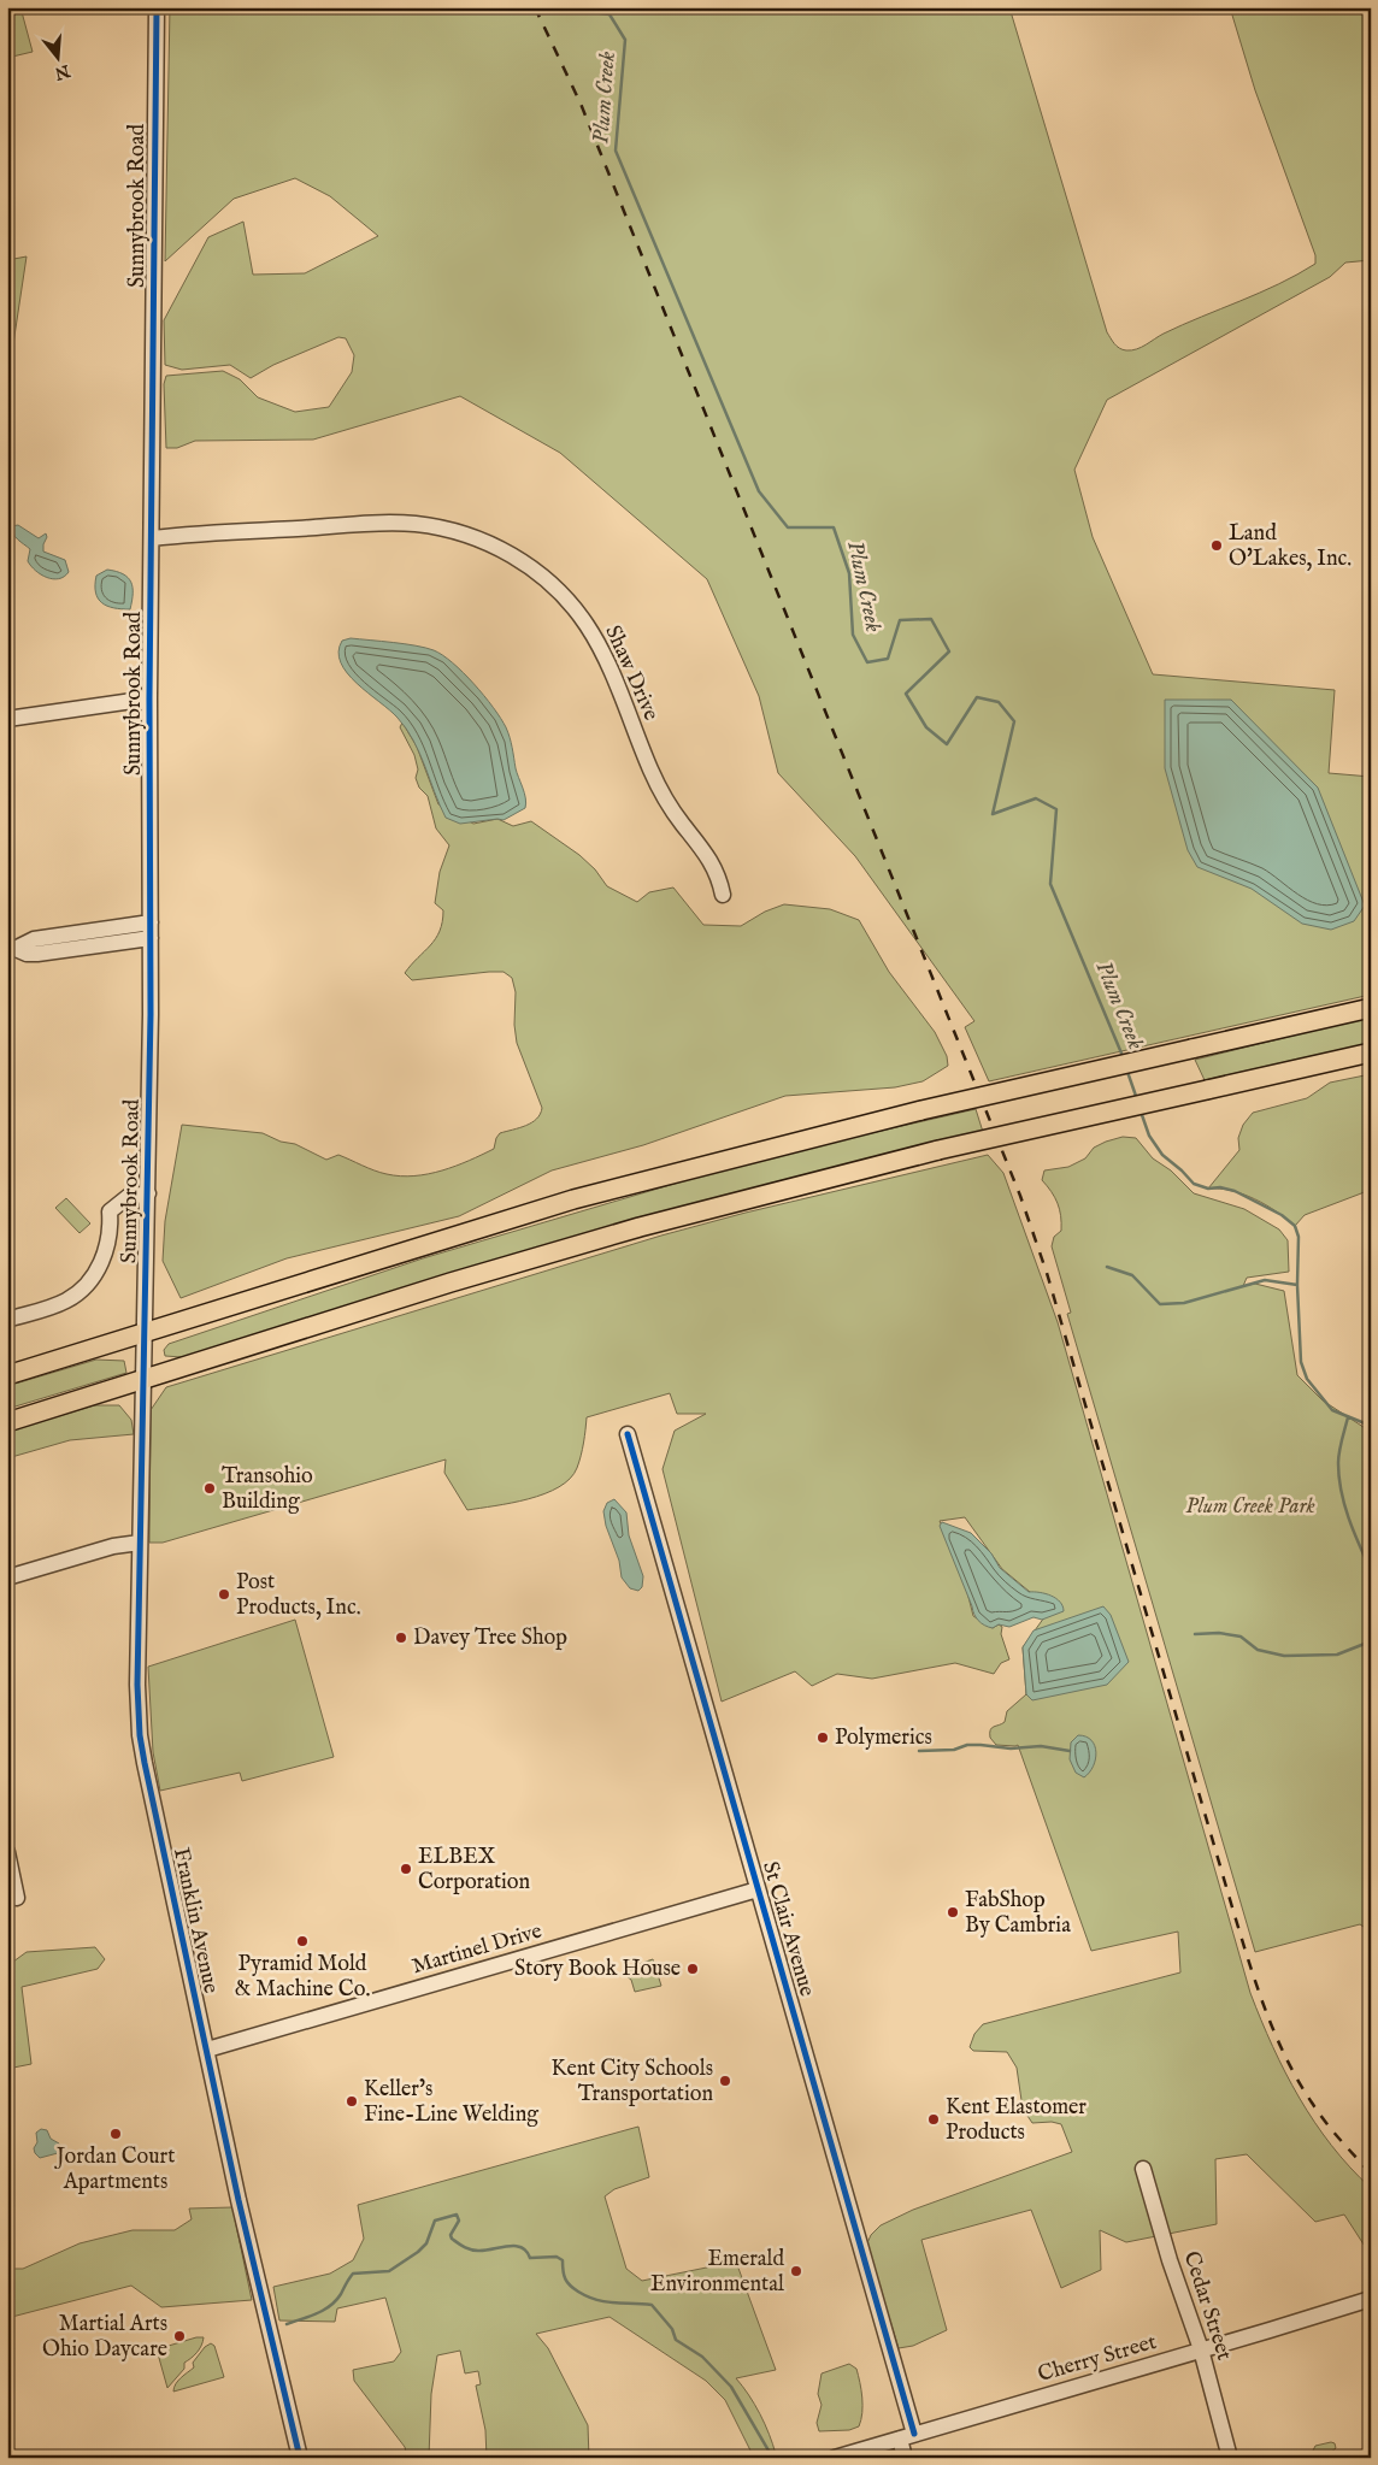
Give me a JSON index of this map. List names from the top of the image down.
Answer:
{
  "streets": {
    "street": [
      "Sunnybrook Road",
      "Shaw Drive",
      "Franklin Avenue",
      "St Clair Avenue",
      "Martinel Drive",
      "Cedar Street",
      "Cherry Street"
    ]
  },
  "crossings": [
    ["Sunnybrook Road", "Shaw Drive"],
    ["Sunnybrook Road", "Franklin Avenue"],
    ["Franklin Avenue", "Martinel Drive"],
    ["St Clair Avenue", "Martinel Drive"],
    ["St Clair Avenue", "Cherry Street"],
    ["Cedar Street", "Cherry Street"]
  ],
  "water": ["Plum Creek"],
  "parks": ["Plum Creek Park"],
  "places": [
    "Land O'Lakes, Inc.",
    "Transohio Building",
    "Post Products, Inc.",
    "Davey Tree Shop",
    "Polymerics",
    "ELBEX Corporation",
    "FabShop By Cambria",
    "Pyramid Mold & Machine Co.",
    "Story Book House",
    "Kent City Schools Transportation",
    "Keller’s Fine-Line Welding",
    "Kent Elastomer Products",
    "Jordan Court Apartments",
    "Emerald Environmental",
    "Martial Arts Ohio Daycare"
  ],
  "north": "bottom"
}
